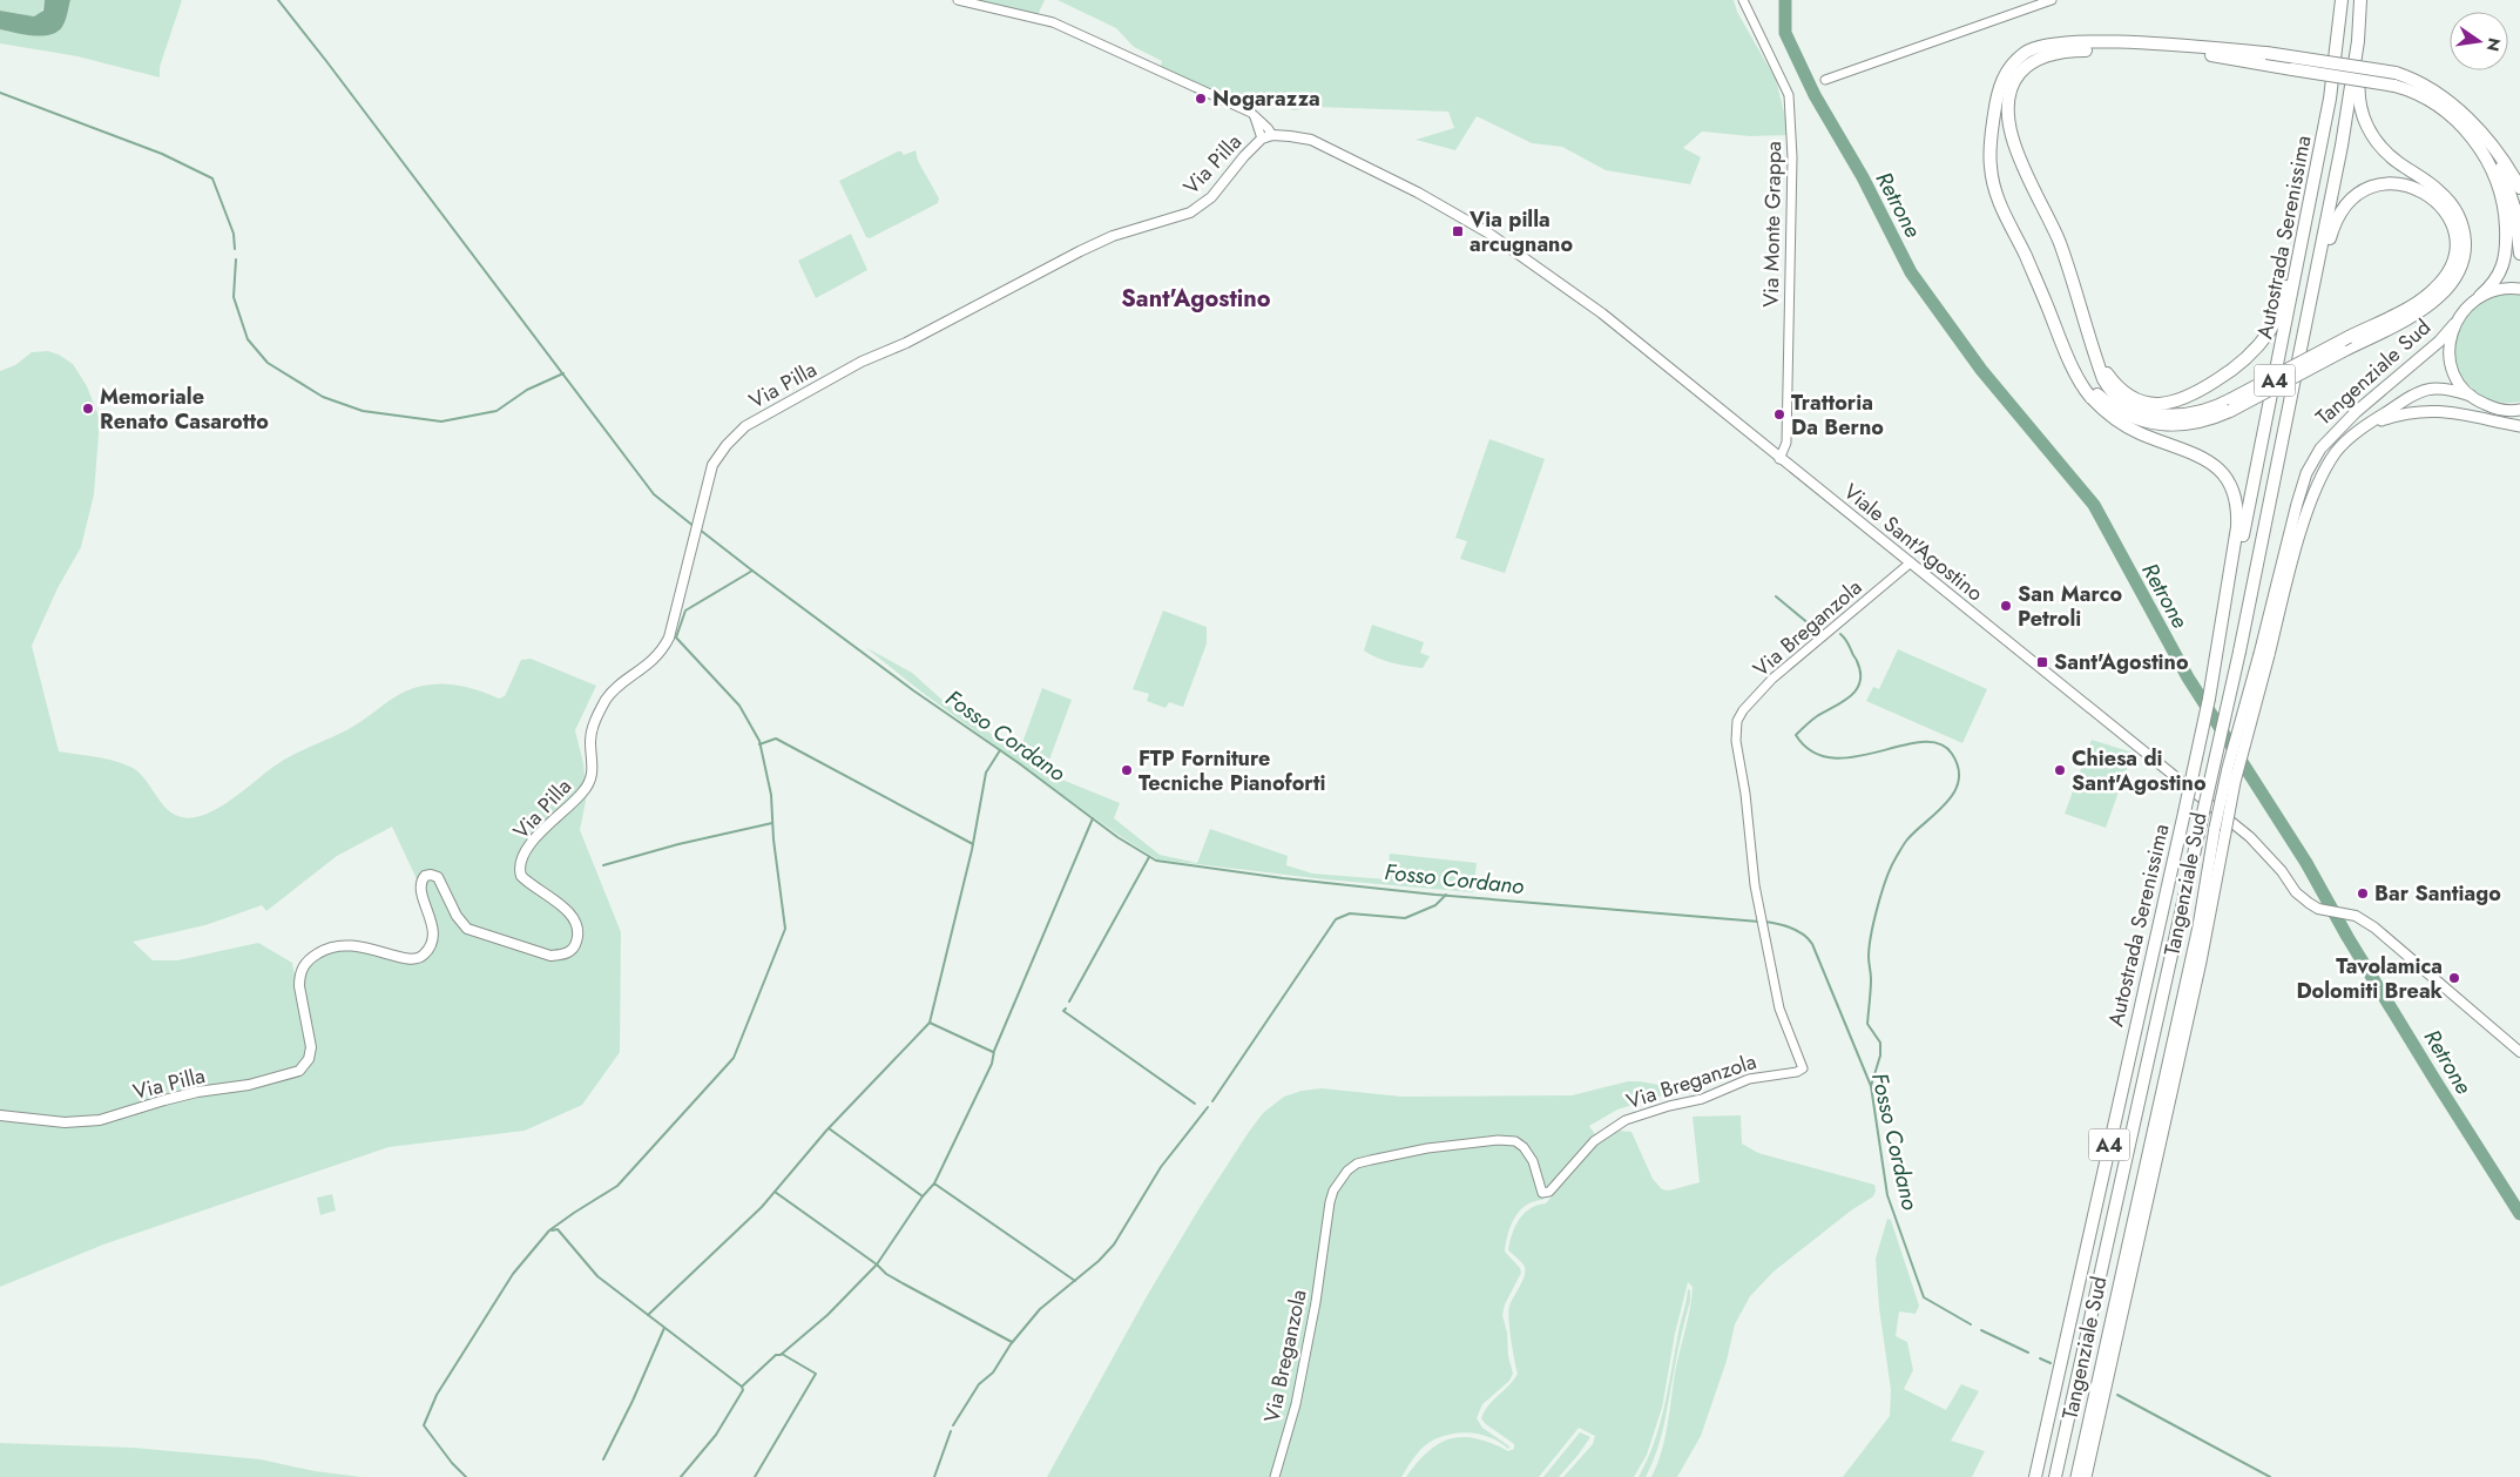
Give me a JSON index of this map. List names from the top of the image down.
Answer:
{
  "streets": {
    "highway": ["Autostrada Serenissima", "Tangenziale Sud", "A4"],
    "main road": ["Via Pilla", "Viale Sant'Agostino"],
    "street": ["Via Monte Grappa", "Via Breganzola"]
  },
  "crossings": [
    ["Via Pilla", "Viale Sant'Agostino"],
    ["Via Monte Grappa", "Viale Sant'Agostino"],
    ["Viale Sant'Agostino", "Via Breganzola"]
  ],
  "districts": ["Sant'Agostino"],
  "water": ["Retrone", "Fosso Cordano"],
  "places": {
    "other": [
      "Nogarazza",
      "Memoriale Renato Casarotto",
      "Trattoria Da Berno",
      "San Marco Petroli",
      "FTP Forniture Tecniche Pianoforti",
      "Chiesa di Sant'Agostino",
      "Bar Santiago",
      "Tavolamica Dolomiti Break"
    ],
    "transit": ["Via pilla arcugnano", "Sant'Agostino"]
  },
  "north": "right"
}
